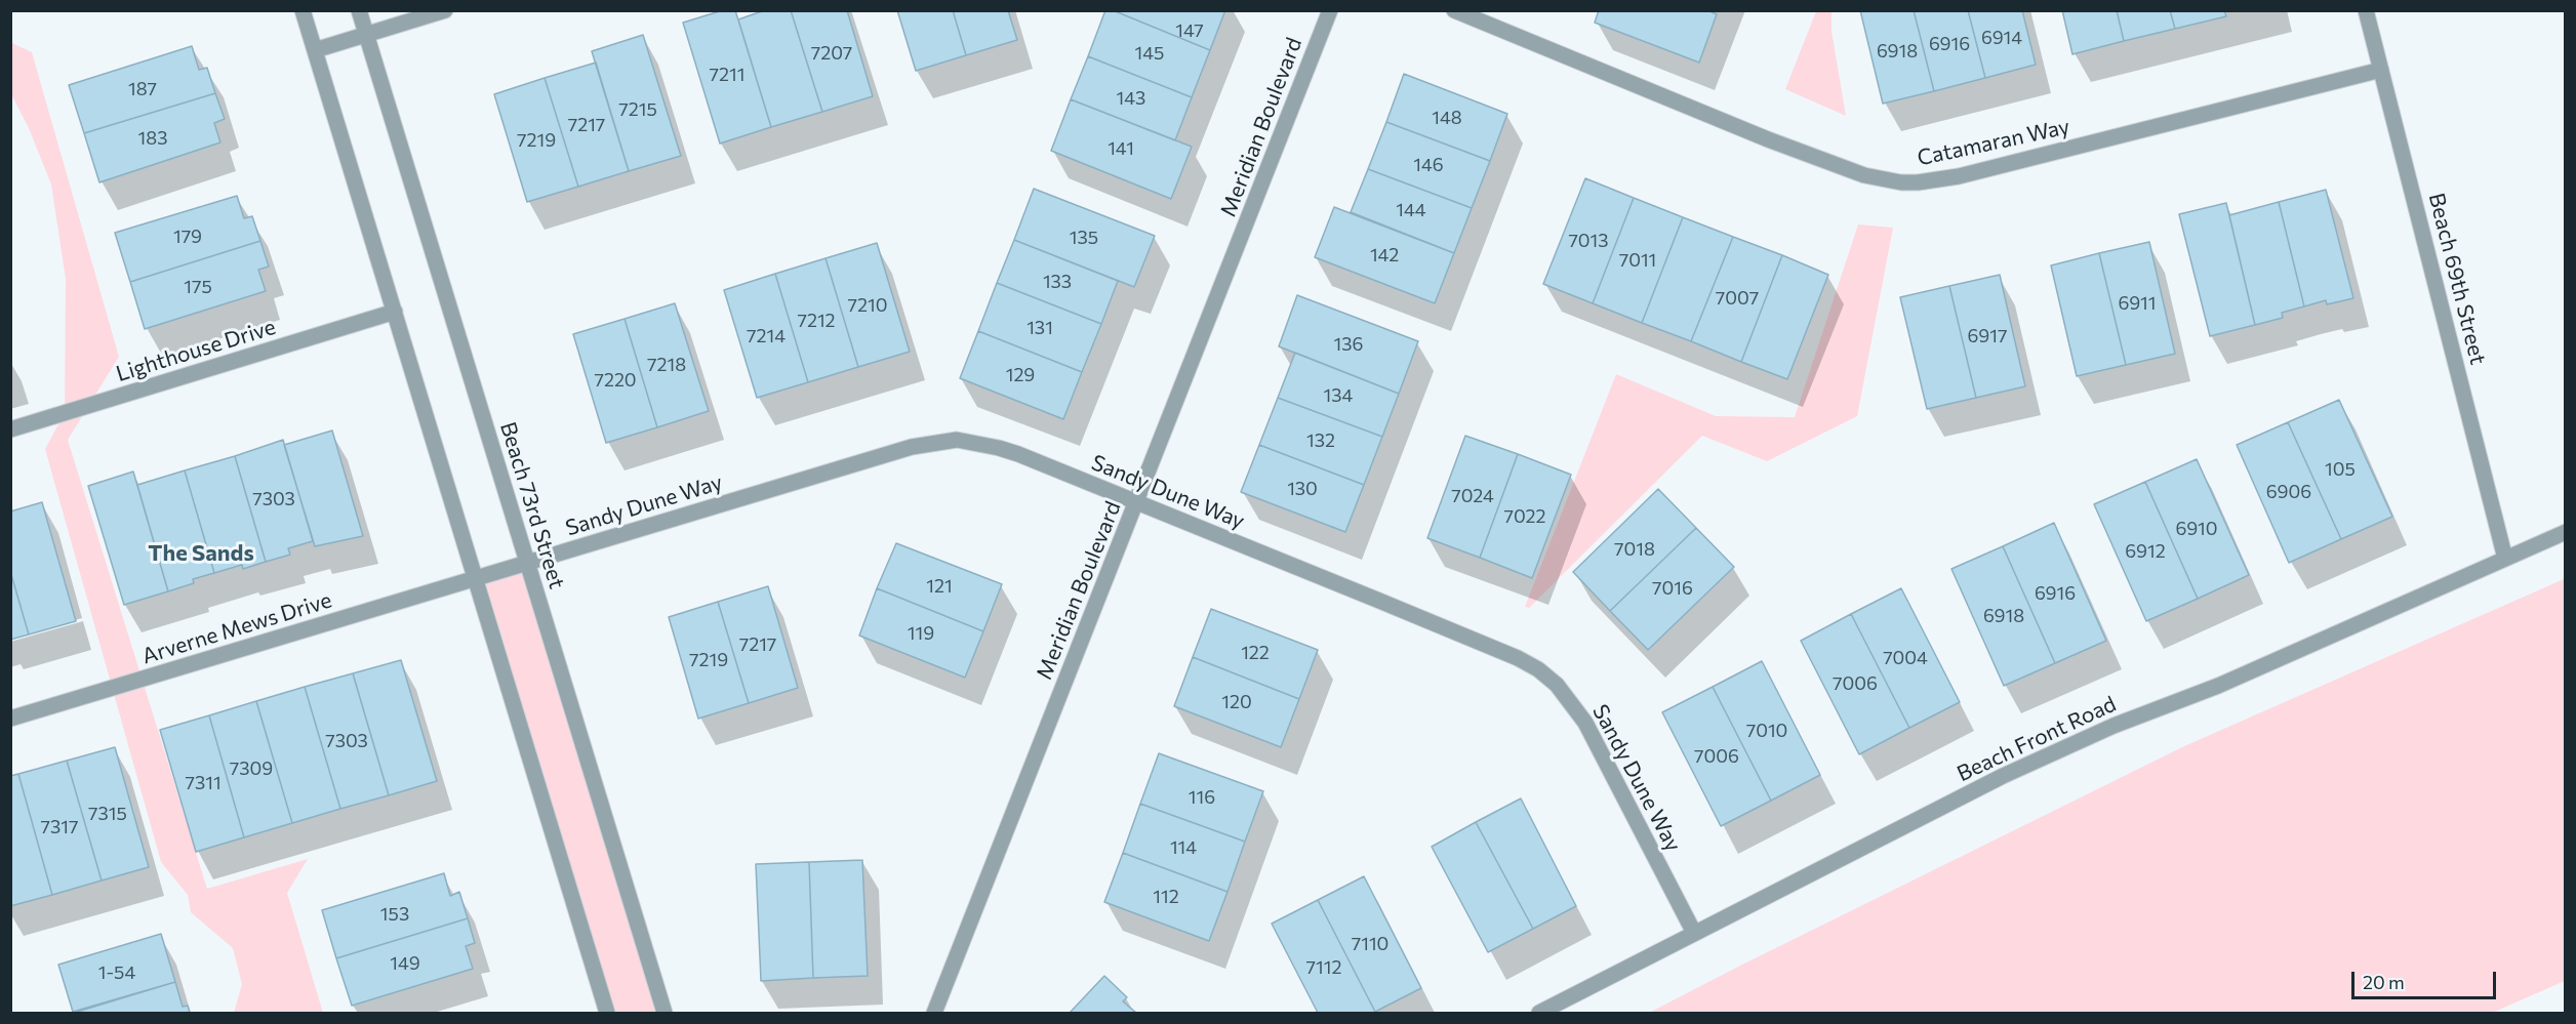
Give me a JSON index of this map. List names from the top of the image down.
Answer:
{
  "streets": {
    "street": [
      "Meridian Boulevard",
      "Catamaran Way",
      "Beach 69th Street",
      "Lighthouse Drive",
      "Sandy Dune Way",
      "Beach 73rd Street",
      "Arverne Mews Drive",
      "Beach Front Road"
    ]
  },
  "crossings": [
    ["Meridian Boulevard", "Sandy Dune Way"],
    ["Catamaran Way", "Beach 69th Street"],
    ["Beach 69th Street", "Beach Front Road"],
    ["Sandy Dune Way", "Beach 73rd Street"],
    ["Sandy Dune Way", "Arverne Mews Drive"],
    ["Sandy Dune Way", "Beach Front Road"]
  ],
  "districts": ["The Sands"],
  "house_numbers": [
    "147",
    "6914",
    "6916",
    "6918",
    "7207",
    "145",
    "7211",
    "187",
    "143",
    "7215",
    "148",
    "7217",
    "183",
    "7219",
    "141",
    "146",
    "144",
    "179",
    "135",
    "7013",
    "142",
    "7011",
    "133",
    "175",
    "7007",
    "6911",
    "7210",
    "7212",
    "131",
    "7214",
    "6917",
    "136",
    "7218",
    "129",
    "7220",
    "134",
    "132",
    "105",
    "130",
    "6906",
    "7024",
    "7303",
    "7022",
    "6910",
    "7018",
    "6912",
    "121",
    "7016",
    "6916",
    "6918",
    "119",
    "7217",
    "122",
    "7004",
    "7219",
    "7006",
    "120",
    "7010",
    "7303",
    "7006",
    "7309",
    "7311",
    "116",
    "7315",
    "7317",
    "114",
    "112",
    "153",
    "7110",
    "149",
    "7112",
    "1-54"
  ],
  "scale_bar": "20 m"
}
